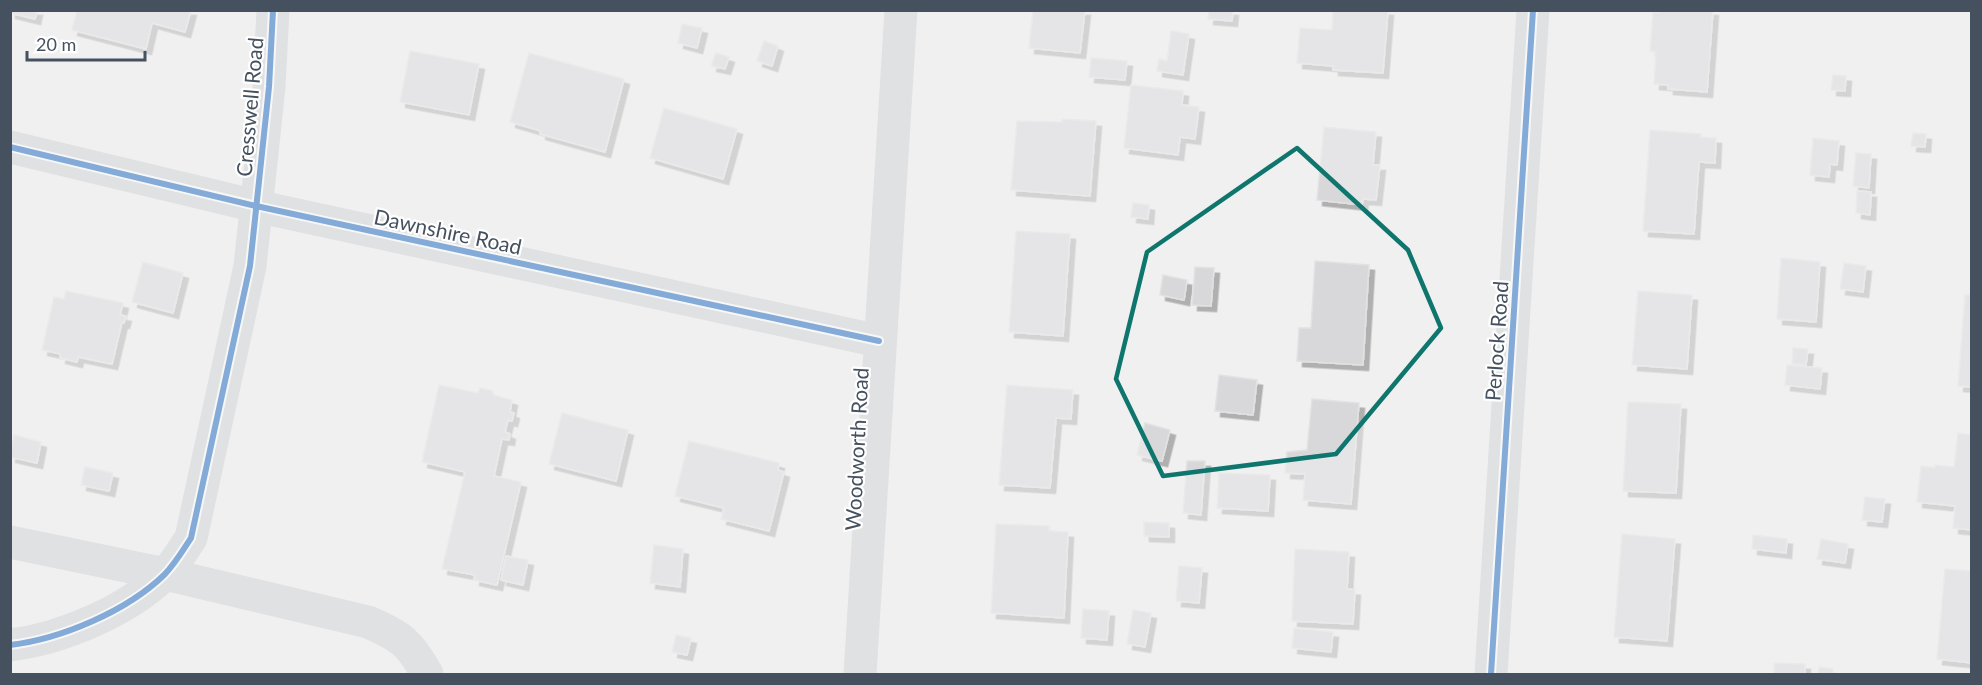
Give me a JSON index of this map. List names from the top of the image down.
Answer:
{
  "streets": {
    "street": [
      "Cresswell Road",
      "Dawnshire Road",
      "Perlock Road",
      "Woodworth Road"
    ]
  },
  "crossings": [
    ["Cresswell Road", "Dawnshire Road"],
    ["Dawnshire Road", "Woodworth Road"]
  ],
  "scale_bar": "20 m"
}
